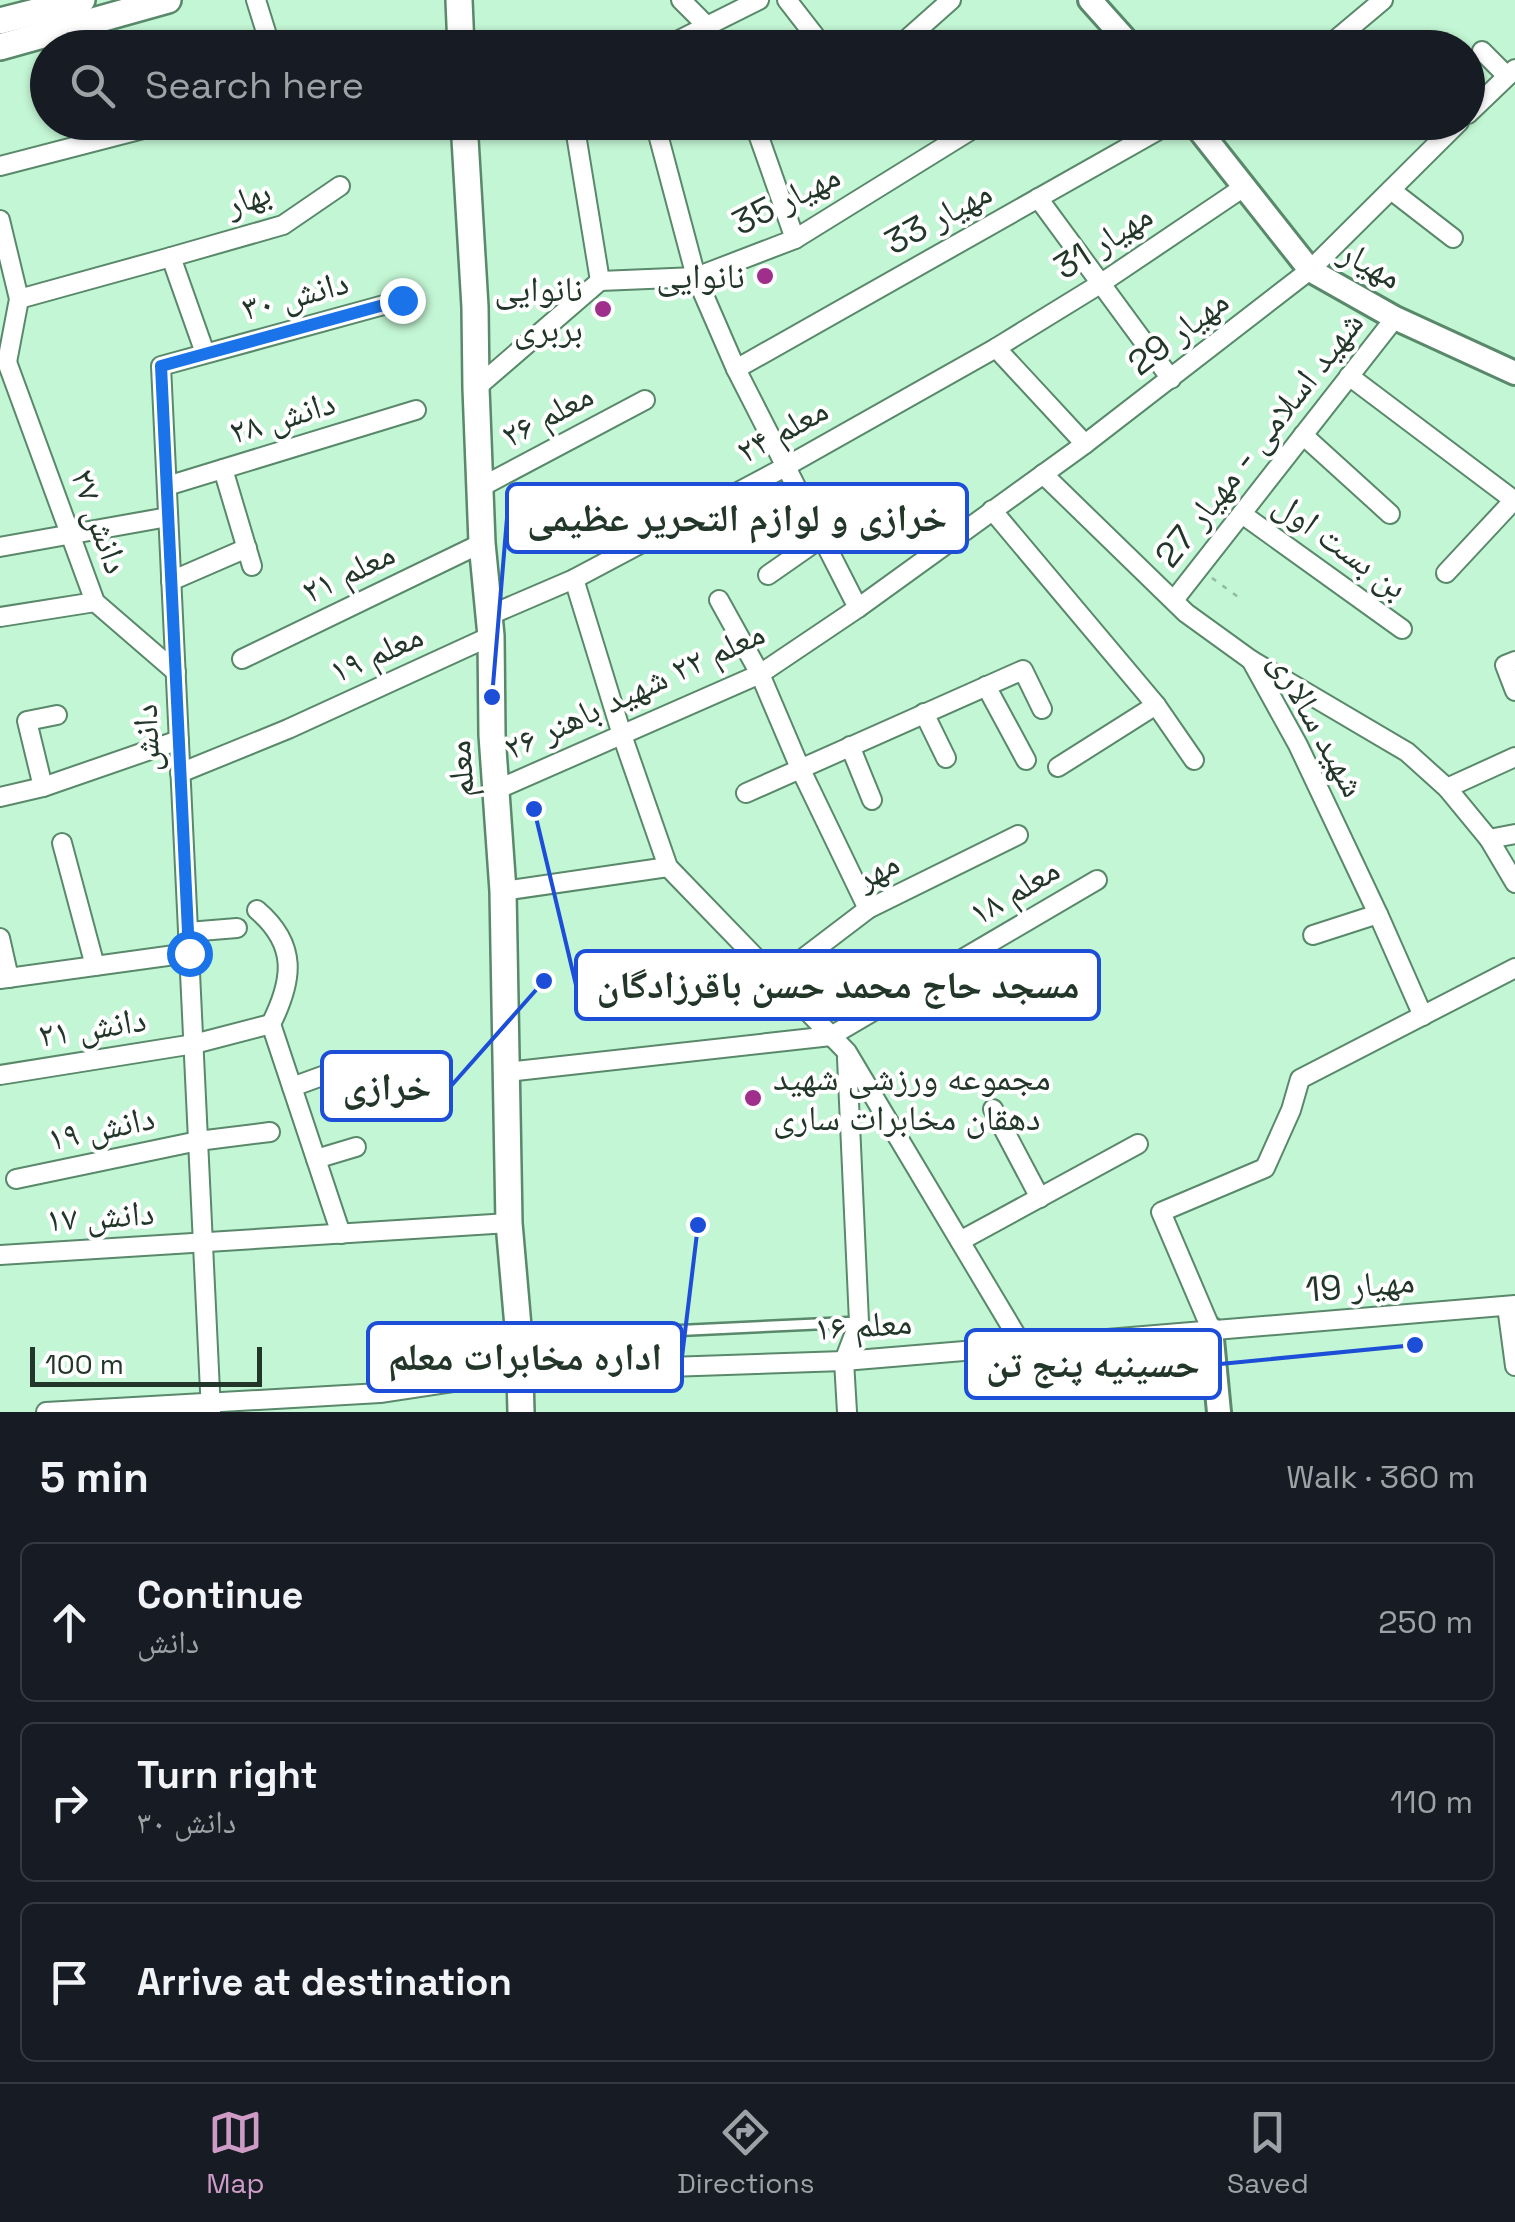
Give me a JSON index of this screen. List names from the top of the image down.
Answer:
{
  "streets": {
    "main road": ["معلم"],
    "street": [
      "بهار",
      "مهیار 35",
      "مهیار 33",
      "مهیار 31",
      "مهیار",
      "دانش ۳۰",
      "مهیار 29",
      "معلم ۲۶",
      "دانش ۲۸",
      "معلم ۲۴",
      "شهید اسلامی - مهیار 27",
      "دانش ۲۷",
      "بن بست اول",
      "معلم ۲۱",
      "معلم ۱۹",
      "معلم ۲۲ شهید باهنر ۲۶",
      "شهید سالاری",
      "دانش",
      "مهر",
      "معلم ۱۸",
      "دانش ٢١",
      "دانش ١٩",
      "دانش ۱۷",
      "مهیار 19",
      "معلم ۱۶"
    ]
  },
  "crossings": [
    ["مهیار 31", "مهیار"],
    ["مهیار 31", "معلم ۲۴"],
    ["مهیار", "مهیار 29"],
    ["مهیار", "شهید اسلامی - مهیار 27"],
    ["دانش ۳۰", "دانش"],
    ["مهیار 29", "معلم ۲۲ شهید باهنر ۲۶"],
    ["مهیار 29", "شهید سالاری"],
    ["معلم ۲۶", "معلم"],
    ["دانش ۲۸", "دانش"],
    ["معلم ۲۴", "معلم ۱۹"],
    ["معلم ۲۴", "معلم"],
    ["شهید اسلامی - مهیار 27", "بن بست اول"],
    ["شهید اسلامی - مهیار 27", "شهید سالاری"],
    ["دانش ۲۷", "دانش"],
    ["معلم ۲۱", "معلم"],
    ["معلم ۱۹", "دانش"],
    ["معلم ۱۹", "معلم"],
    ["معلم ۲۲ شهید باهنر ۲۶", "شهید سالاری"],
    ["معلم ۲۲ شهید باهنر ۲۶", "معلم"],
    ["دانش", "دانش ٢١"],
    ["دانش", "دانش ١٩"],
    ["دانش", "دانش ۱۷"],
    ["دانش", "معلم ۱۶"],
    ["معلم", "معلم ۱۸"],
    ["معلم", "دانش ۱۷"],
    ["معلم", "معلم ۱۶"],
    ["مهیار 19", "معلم ۱۶"]
  ],
  "places": [
    "نانوایی",
    "نانوایی بربری",
    "خرازی و لوازم التحریر عظیمی",
    "مسجد حاج محمد حسن باقرزادگان",
    "خرازی",
    "مجموعه ورزشی شهید دهقان مخابرات ساری",
    "اداره مخابرات معلم",
    "حسینیه پنج تن"
  ],
  "scale_bar": "100 m",
  "page": {
    "search": "Search here",
    "scale": "100 m",
    "heading": ["5 min", "Walk · 360 m"],
    "list": [
      ["Continue", "دانش", "250 m"],
      ["Turn right", "دانش ۳۰", "110 m"],
      "Arrive at destination"
    ],
    "nav": ["Map", "Directions", "Saved"]
  }
}
